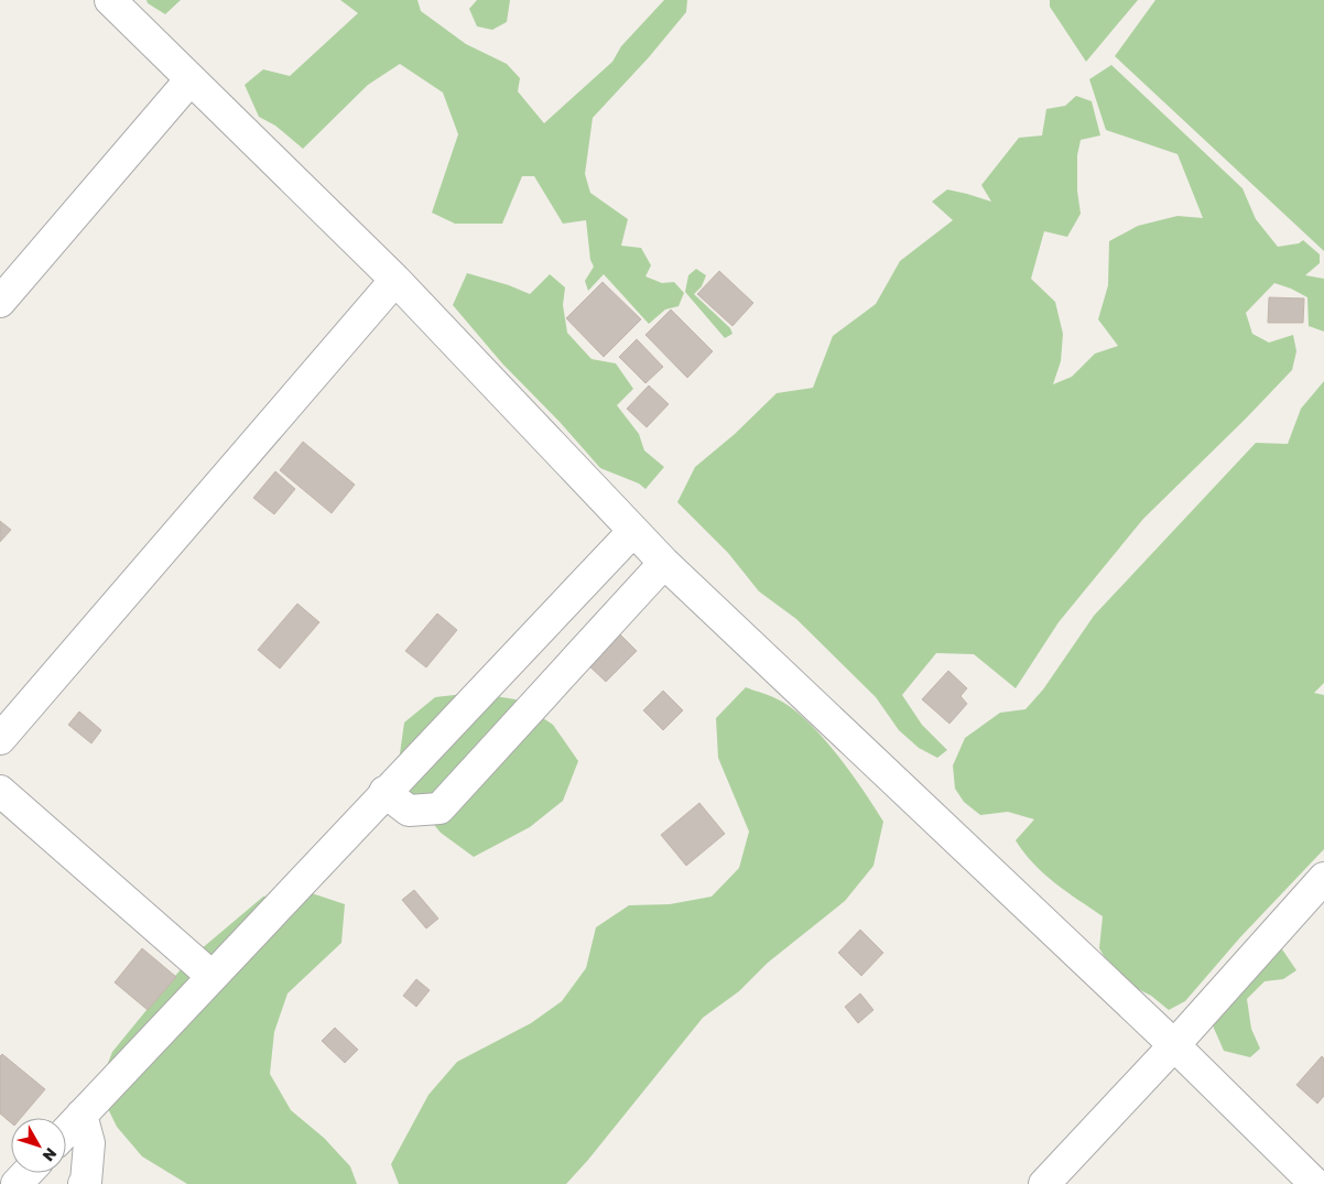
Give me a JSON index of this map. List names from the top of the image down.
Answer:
{
  "north": "bottom right"
}
